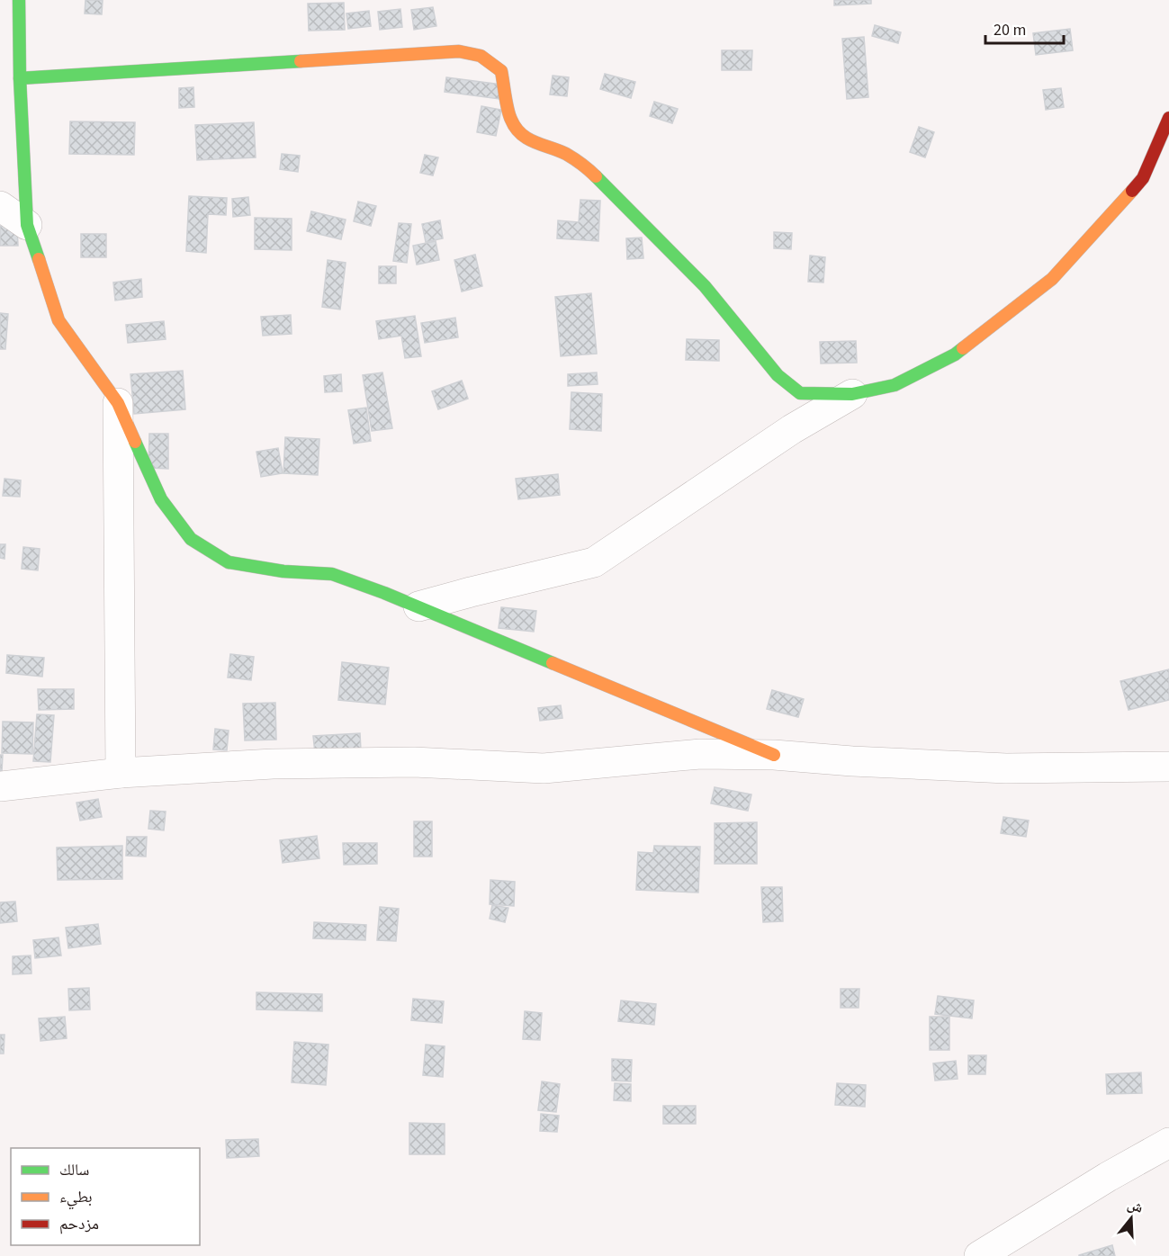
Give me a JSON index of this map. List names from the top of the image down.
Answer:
{
  "legend": ["سالك", "بطيء", "مزدحم"],
  "scale_bar": "20 m",
  "north": "top"
}
